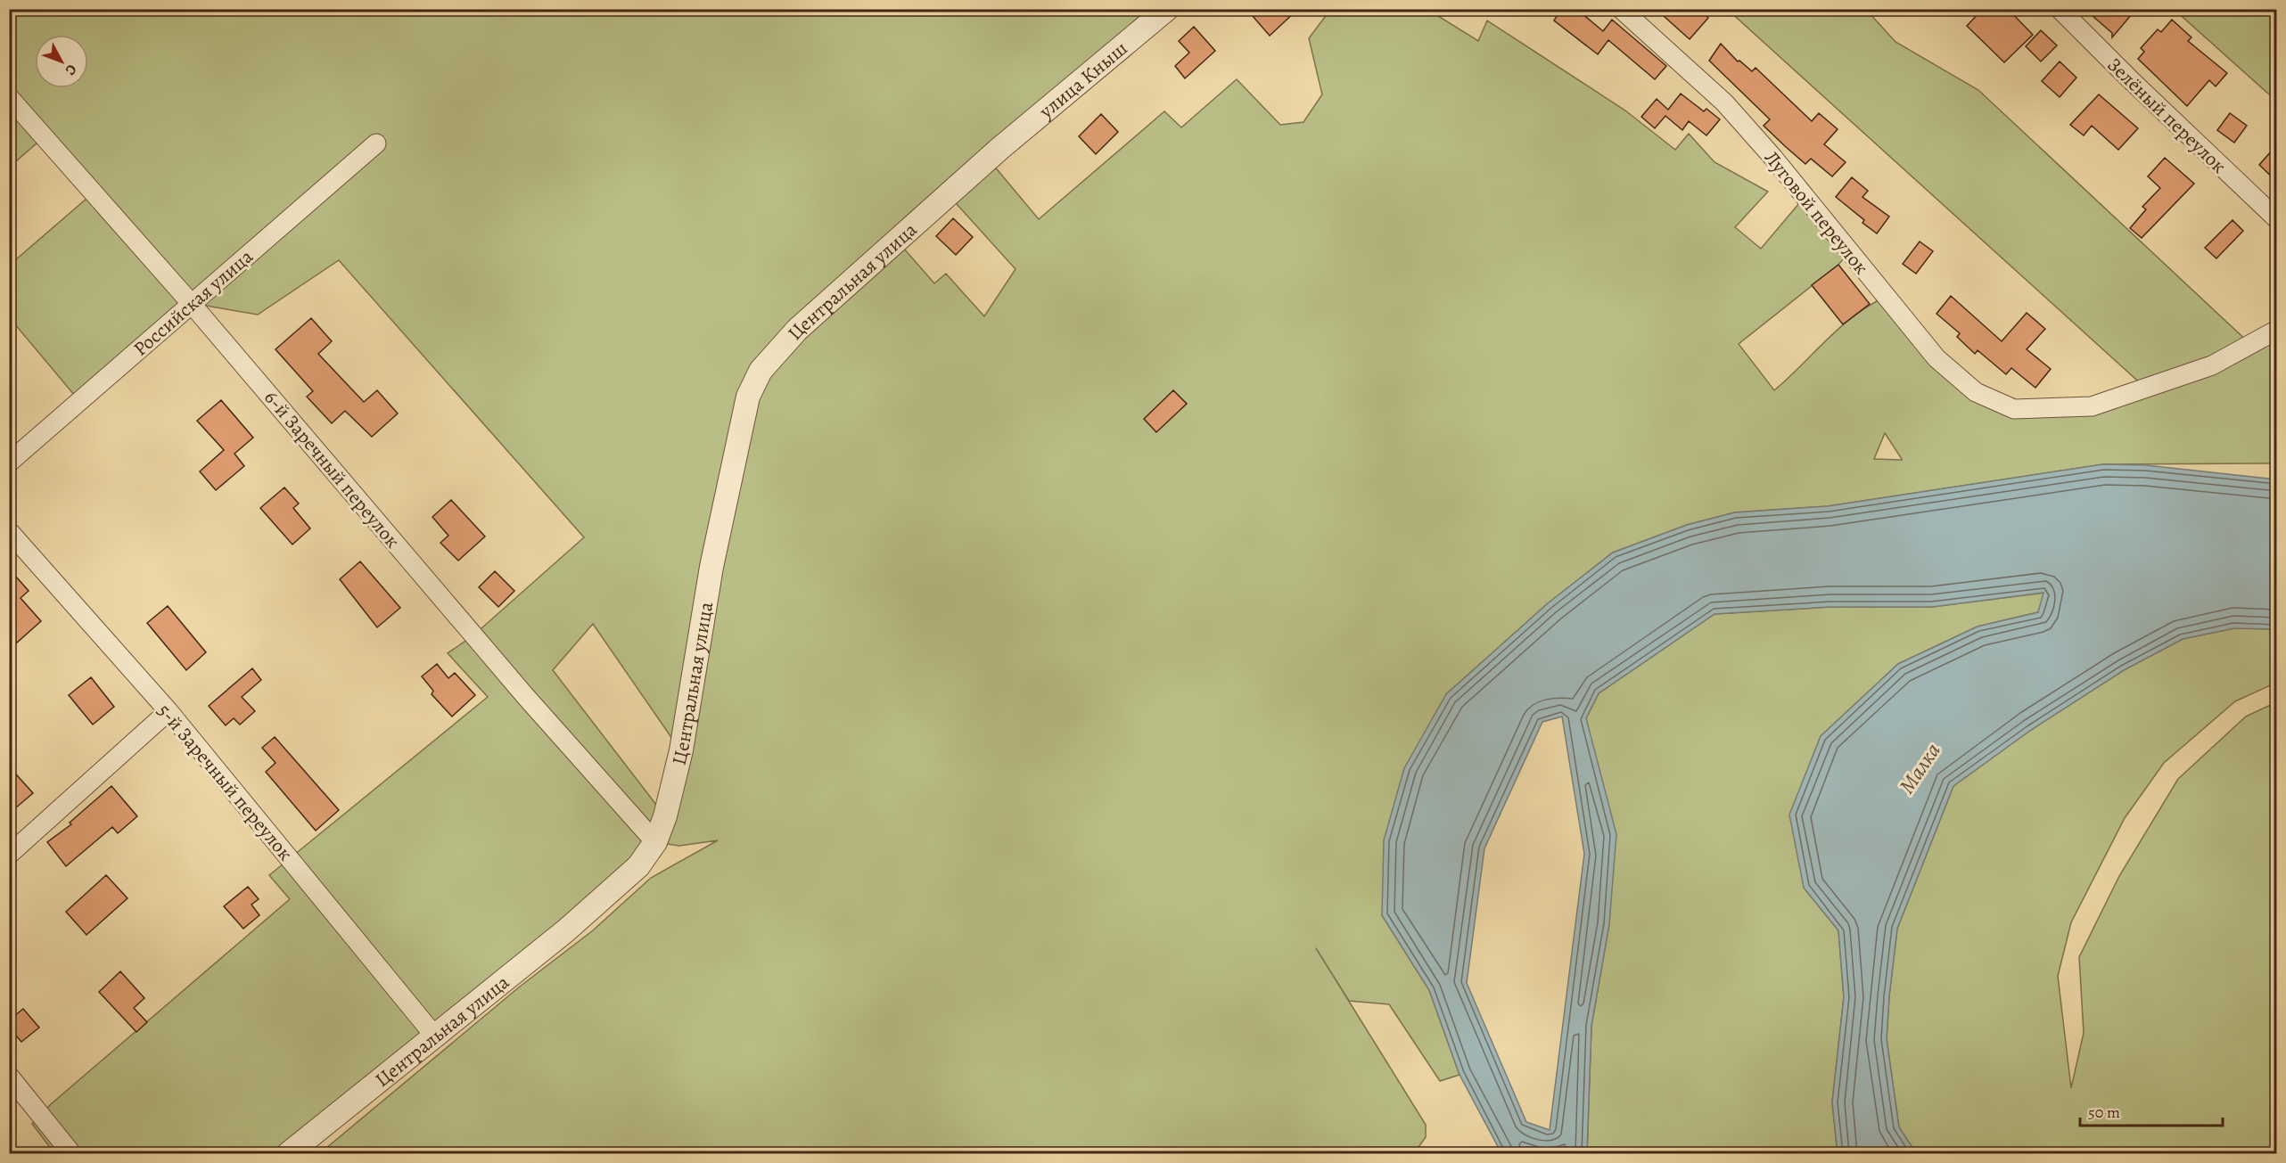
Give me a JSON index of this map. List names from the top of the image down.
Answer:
{
  "streets": {
    "street": [
      "улица Кныш",
      "Зелёный переулок",
      "Луговой переулок",
      "Центральная улица",
      "Российская улица",
      "6-й Заречный переулок",
      "5-й Заречный переулок"
    ]
  },
  "crossings": [
    ["улица Кныш", "Центральная улица"],
    ["Центральная улица", "6-й Заречный переулок"],
    ["Центральная улица", "5-й Заречный переулок"],
    ["Российская улица", "6-й Заречный переулок"]
  ],
  "water": ["Малка"],
  "scale_bar": "50 m",
  "north": "bottom right"
}
